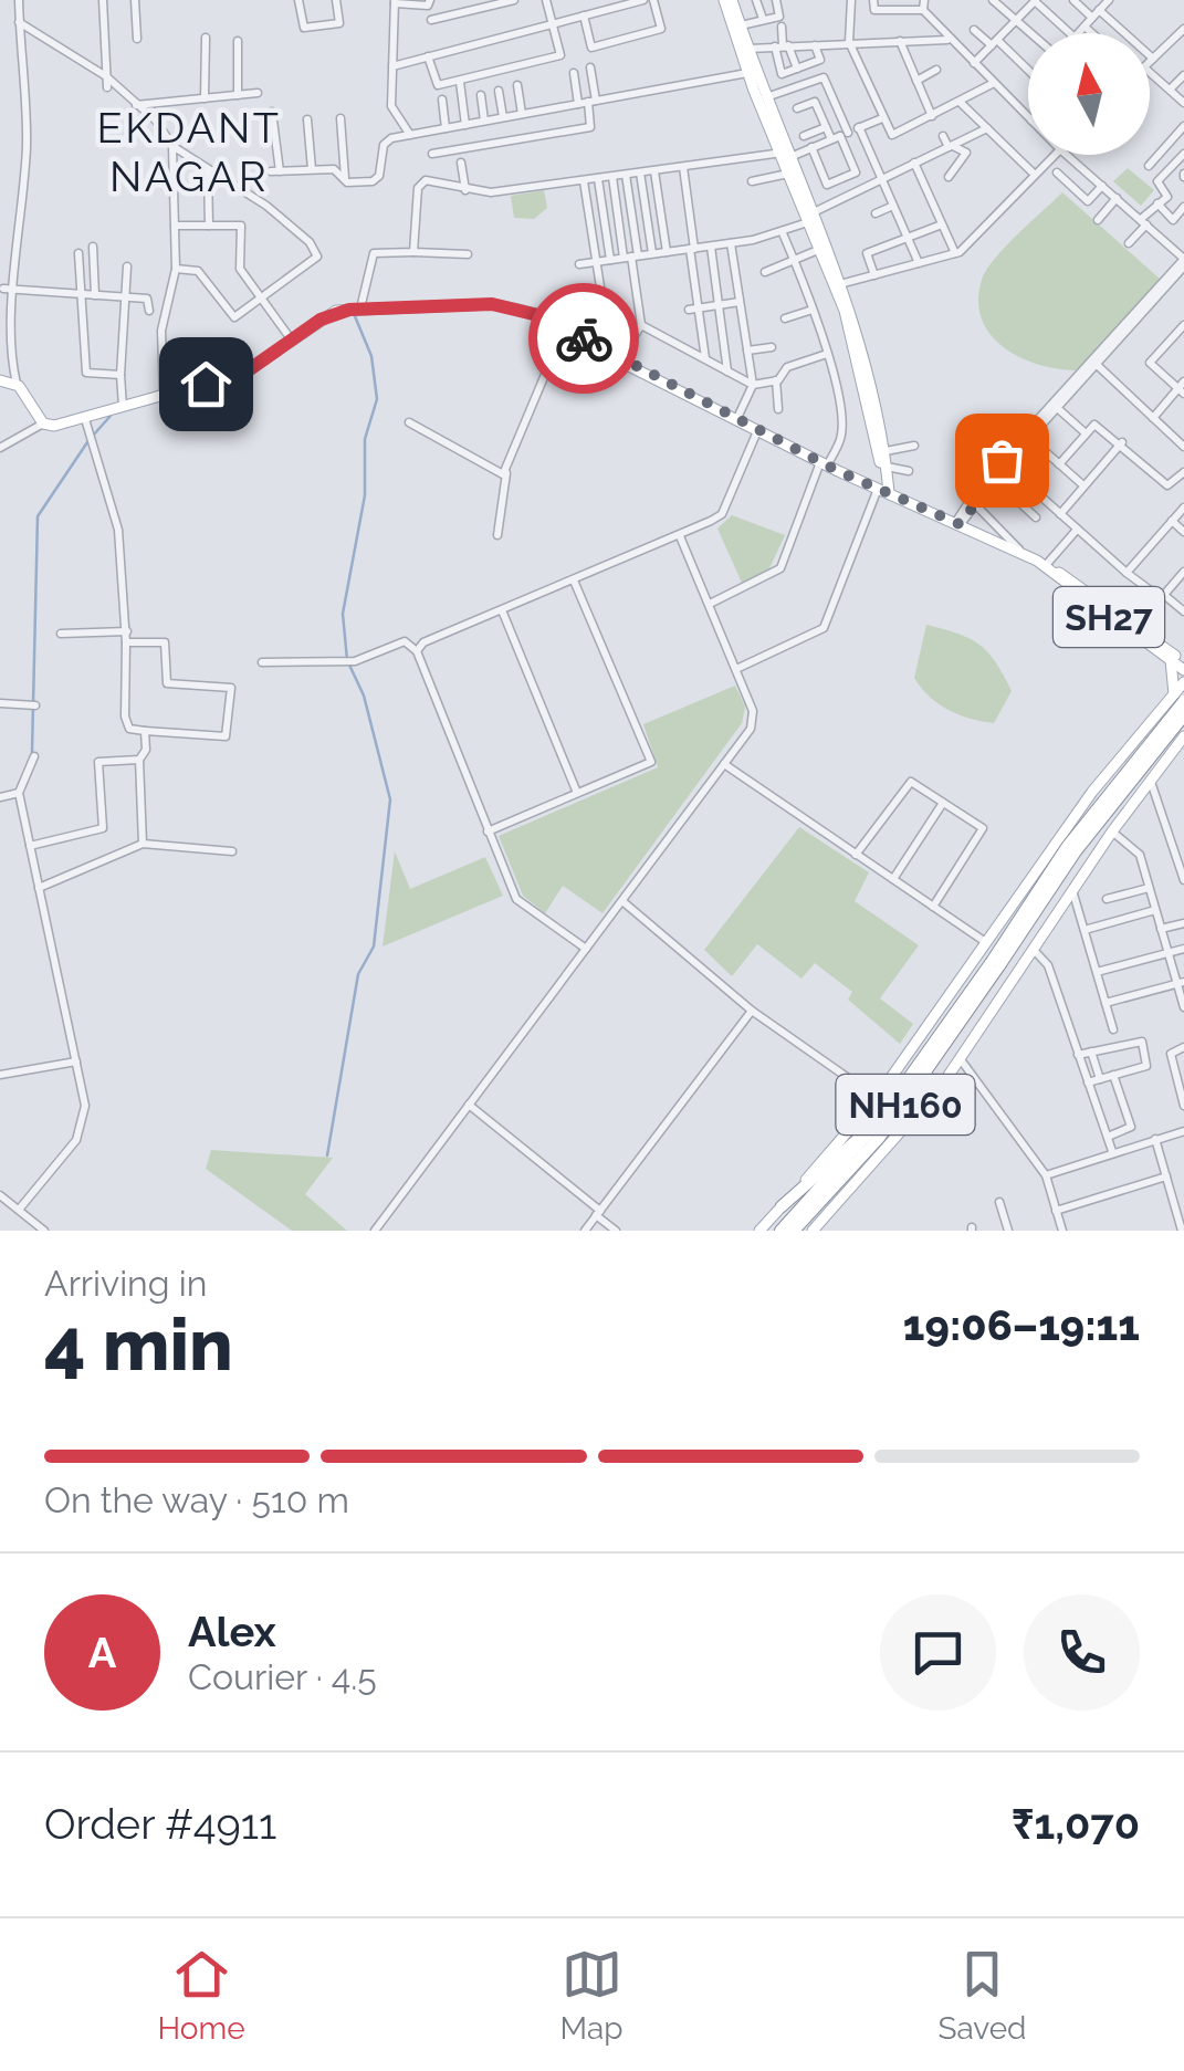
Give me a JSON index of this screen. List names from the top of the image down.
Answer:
{
  "streets": {
    "highway": ["NH160"],
    "main road": ["SH27"]
  },
  "districts": ["EKDANT NAGAR"],
  "north": "top",
  "page": {
    "heading": ["4 min", "Arriving in", "19:06–19:11"],
    "panel": [
      "Alex",
      "Courier · 4.5",
      "Order #4911",
      "₹1,070"
    ],
    "bar": "On the way · 510 m",
    "round": "A",
    "tabs": ["Home", "Map", "Saved"]
  }
}
